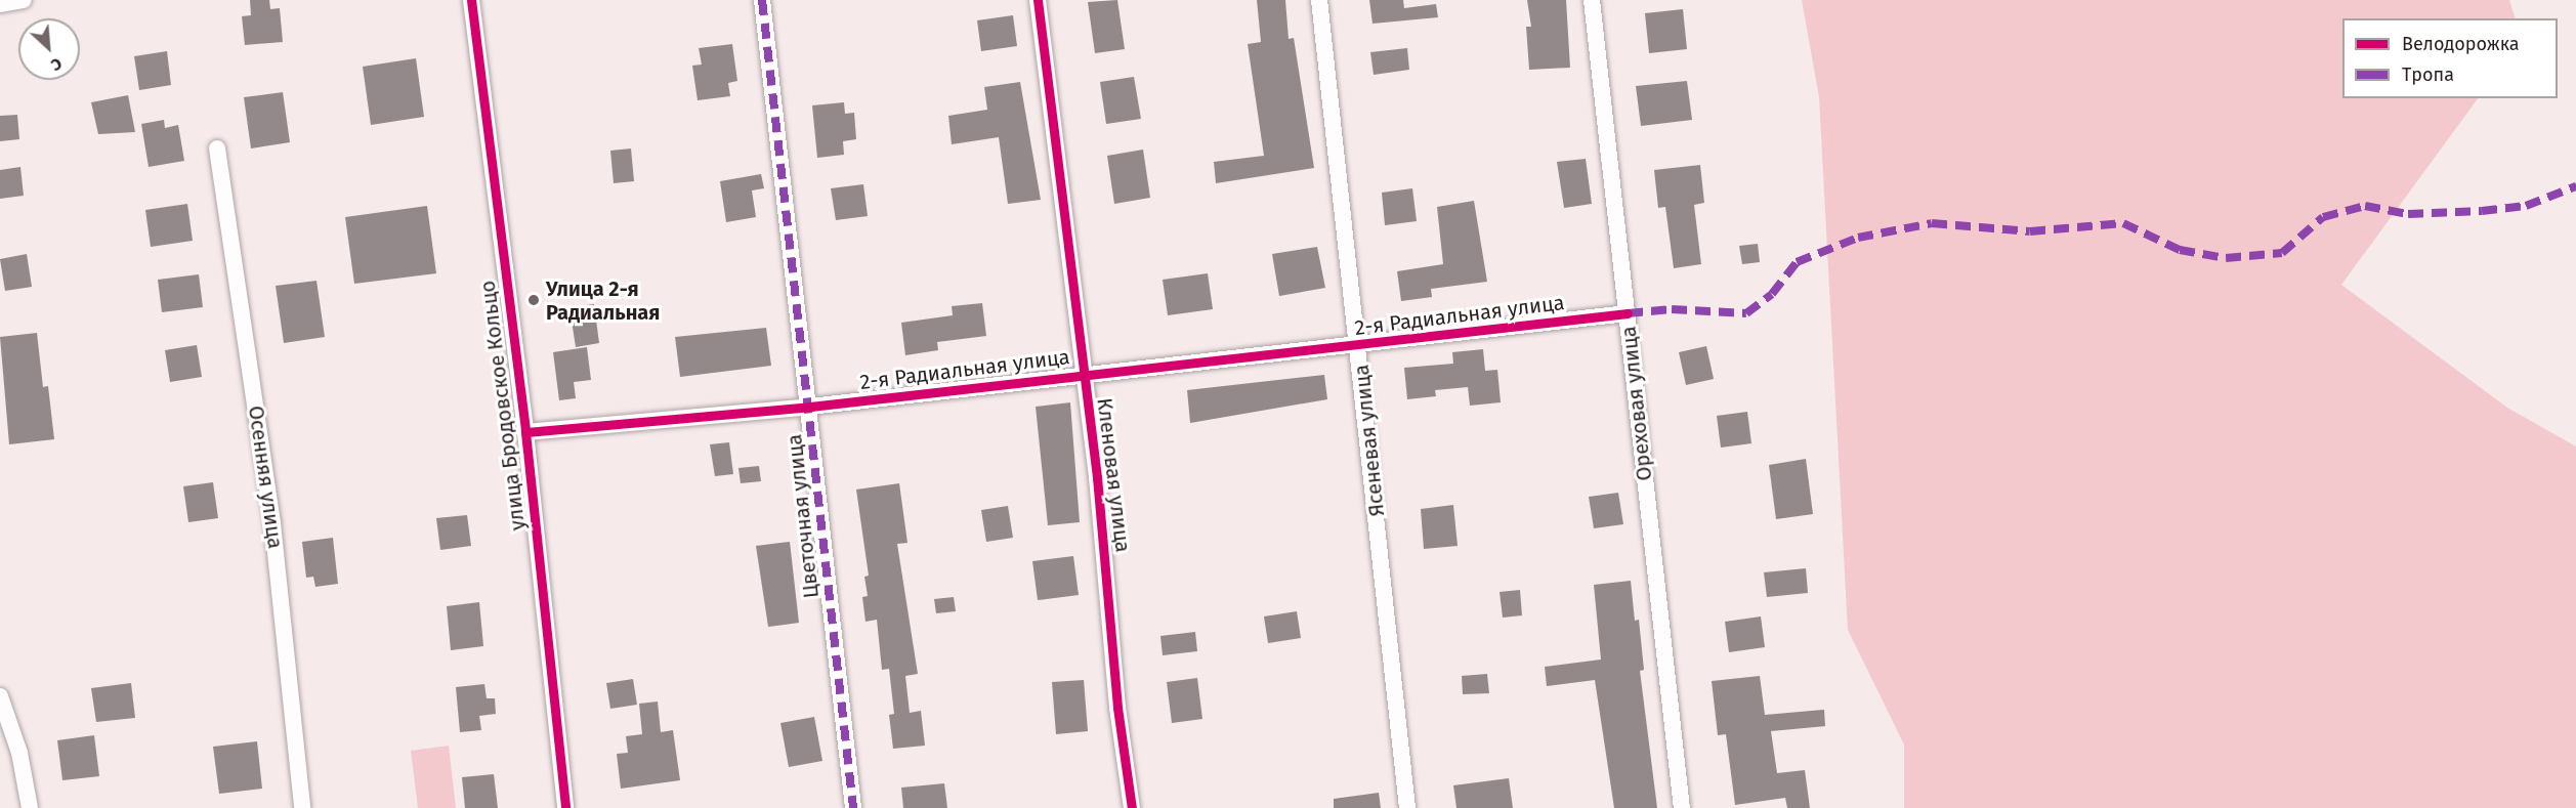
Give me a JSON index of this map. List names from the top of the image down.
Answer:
{
  "streets": {
    "street": [
      "2-я Радиальная улица",
      "Ореховая улица",
      "улица Бродовское Кольцо",
      "Ясеневая улица",
      "Кленовая улица",
      "Осенняя улица",
      "Цветочная улица"
    ]
  },
  "crossings": [
    ["2-я Радиальная улица", "Ореховая улица"],
    ["2-я Радиальная улица", "улица Бродовское Кольцо"],
    ["2-я Радиальная улица", "Ясеневая улица"],
    ["2-я Радиальная улица", "Кленовая улица"],
    ["2-я Радиальная улица", "Цветочная улица"]
  ],
  "places": ["Улица 2-я Радиальная"],
  "legend": ["Велодорожка", "Тропа"],
  "north": "bottom right"
}
